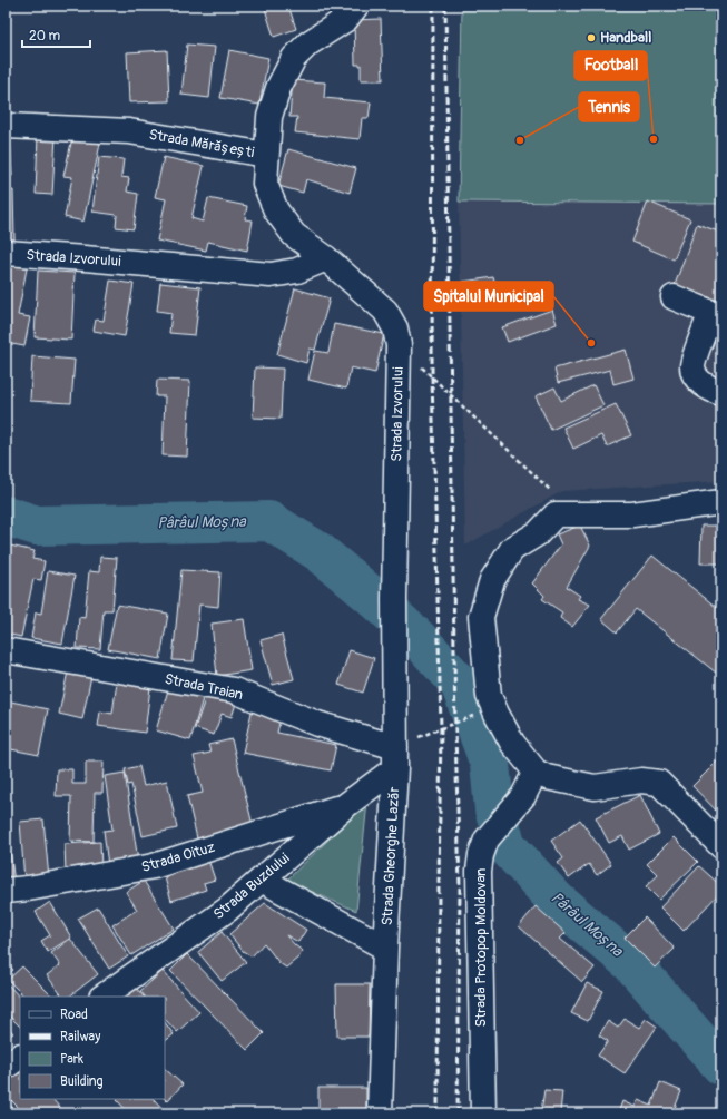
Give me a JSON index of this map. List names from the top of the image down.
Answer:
{
  "streets": {
    "street": [
      "Strada Mărășești",
      "Strada Izvorului",
      "Strada Traian",
      "Strada Gheorghe Lazăr",
      "Strada Oituz",
      "Strada Buzdului",
      "Strada Protopop Moldovan"
    ]
  },
  "crossings": [
    ["Strada Mărășești", "Strada Izvorului"],
    ["Strada Izvorului", "Strada Gheorghe Lazăr"],
    ["Strada Traian", "Strada Gheorghe Lazăr"],
    ["Strada Traian", "Strada Buzdului"],
    ["Strada Gheorghe Lazăr", "Strada Buzdului"],
    ["Strada Oituz", "Strada Buzdului"]
  ],
  "water": ["Pârâul Moșna"],
  "places": [
    "Handball",
    "Football",
    "Tennis",
    "Spitalul Municipal"
  ],
  "legend": [
    "Road",
    "Railway",
    "Park",
    "Building"
  ],
  "scale_bar": "20 m"
}
